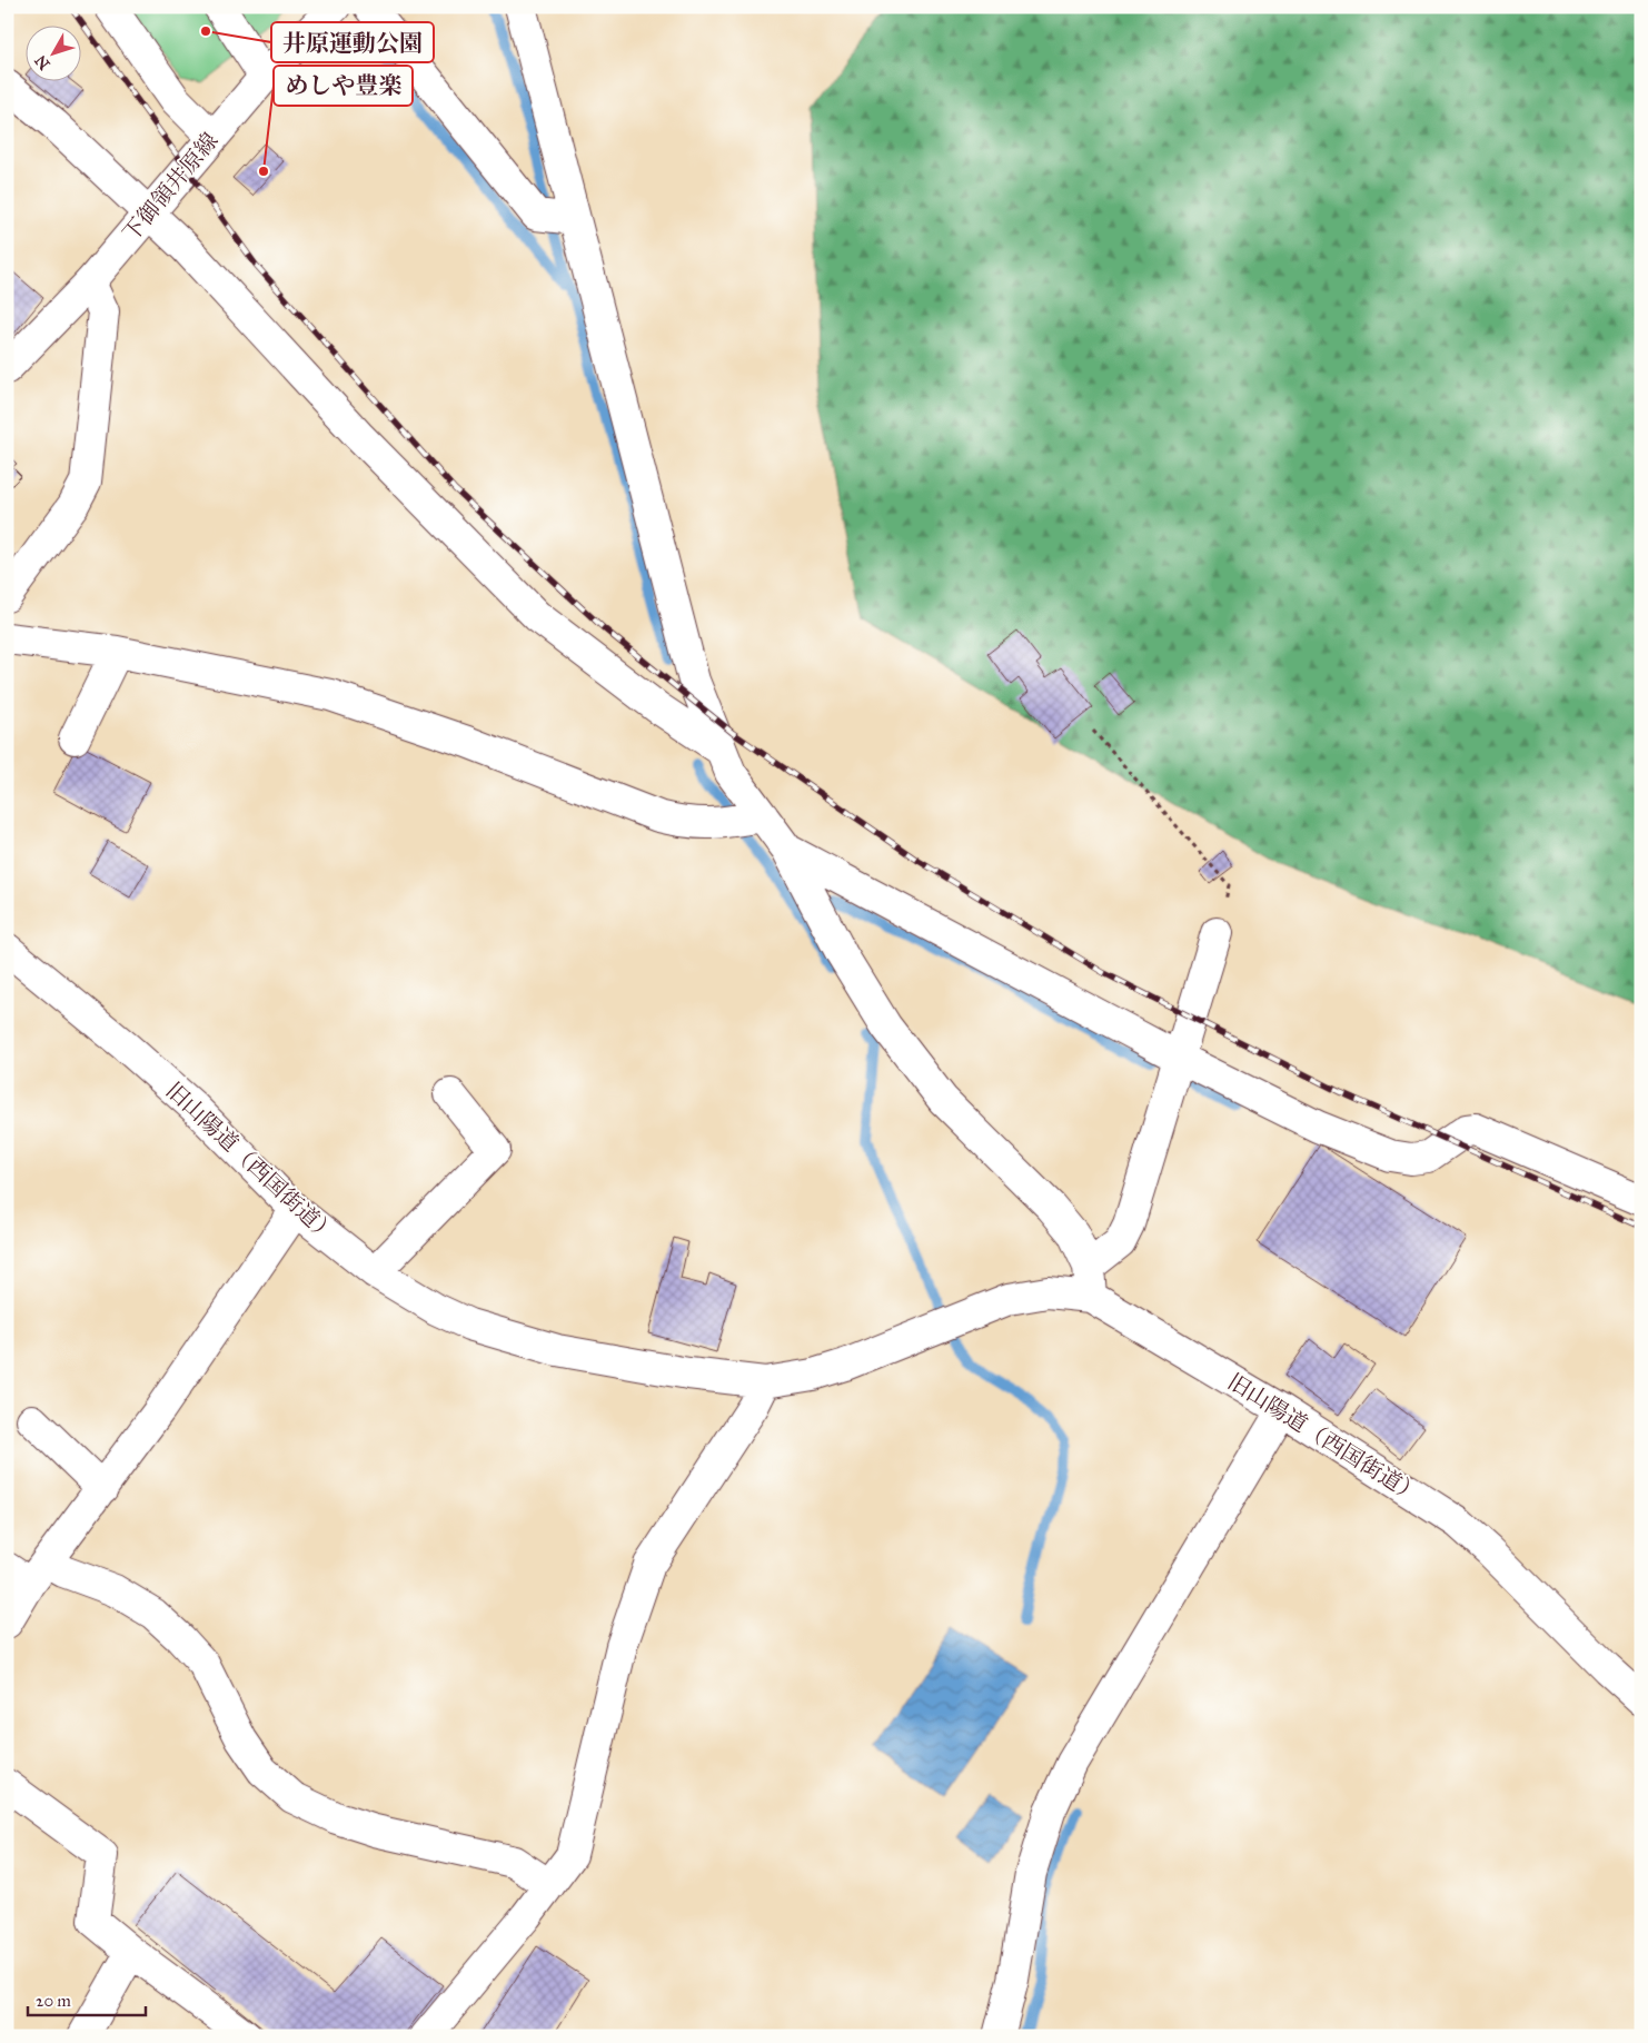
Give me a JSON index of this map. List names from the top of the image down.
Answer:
{
  "streets": {
    "street": ["下御領井原線", "旧山陽道（西国街道）"]
  },
  "places": ["井原運動公園", "めしや豊楽"],
  "scale_bar": "20 m",
  "north": "bottom left"
}
